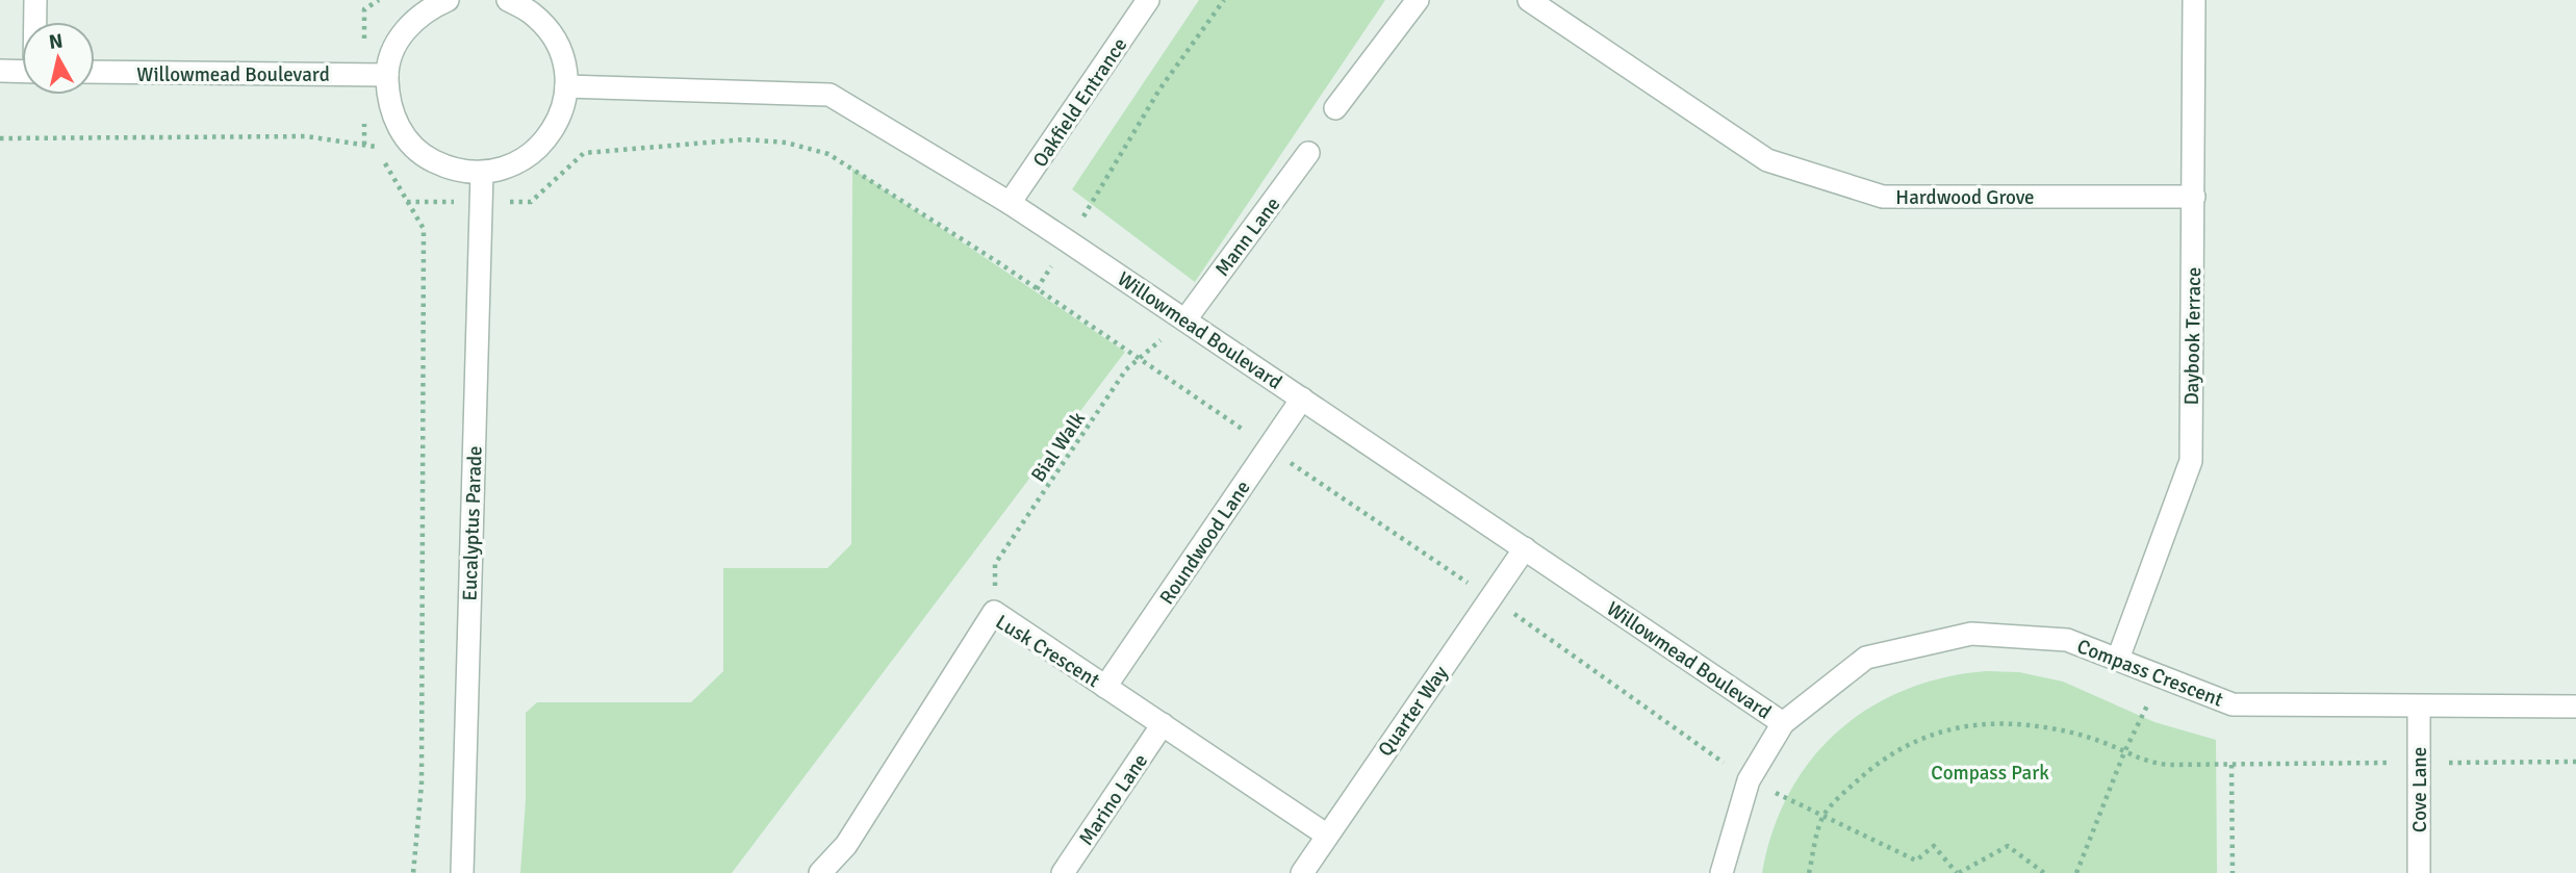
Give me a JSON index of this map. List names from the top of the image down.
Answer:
{
  "streets": {
    "street": [
      "Willowmead Boulevard",
      "Oakfield Entrance",
      "Hardwood Grove",
      "Mann Lane",
      "Daybook Terrace",
      "Eucalyptus Parade",
      "Roundwood Lane",
      "Lusk Crescent",
      "Compass Crescent",
      "Quarter Way",
      "Cove Lane",
      "Marino Lane"
    ],
    "path": ["Bial Walk"]
  },
  "crossings": [
    ["Willowmead Boulevard", "Oakfield Entrance"],
    ["Willowmead Boulevard", "Mann Lane"],
    ["Willowmead Boulevard", "Bial Walk"],
    ["Willowmead Boulevard", "Roundwood Lane"],
    ["Willowmead Boulevard", "Compass Crescent"],
    ["Willowmead Boulevard", "Quarter Way"],
    ["Hardwood Grove", "Daybook Terrace"],
    ["Mann Lane", "Bial Walk"],
    ["Daybook Terrace", "Compass Crescent"],
    ["Bial Walk", "Lusk Crescent"],
    ["Roundwood Lane", "Lusk Crescent"],
    ["Lusk Crescent", "Quarter Way"],
    ["Lusk Crescent", "Marino Lane"],
    ["Compass Crescent", "Cove Lane"]
  ],
  "parks": ["Compass Park"],
  "north": "top"
}
